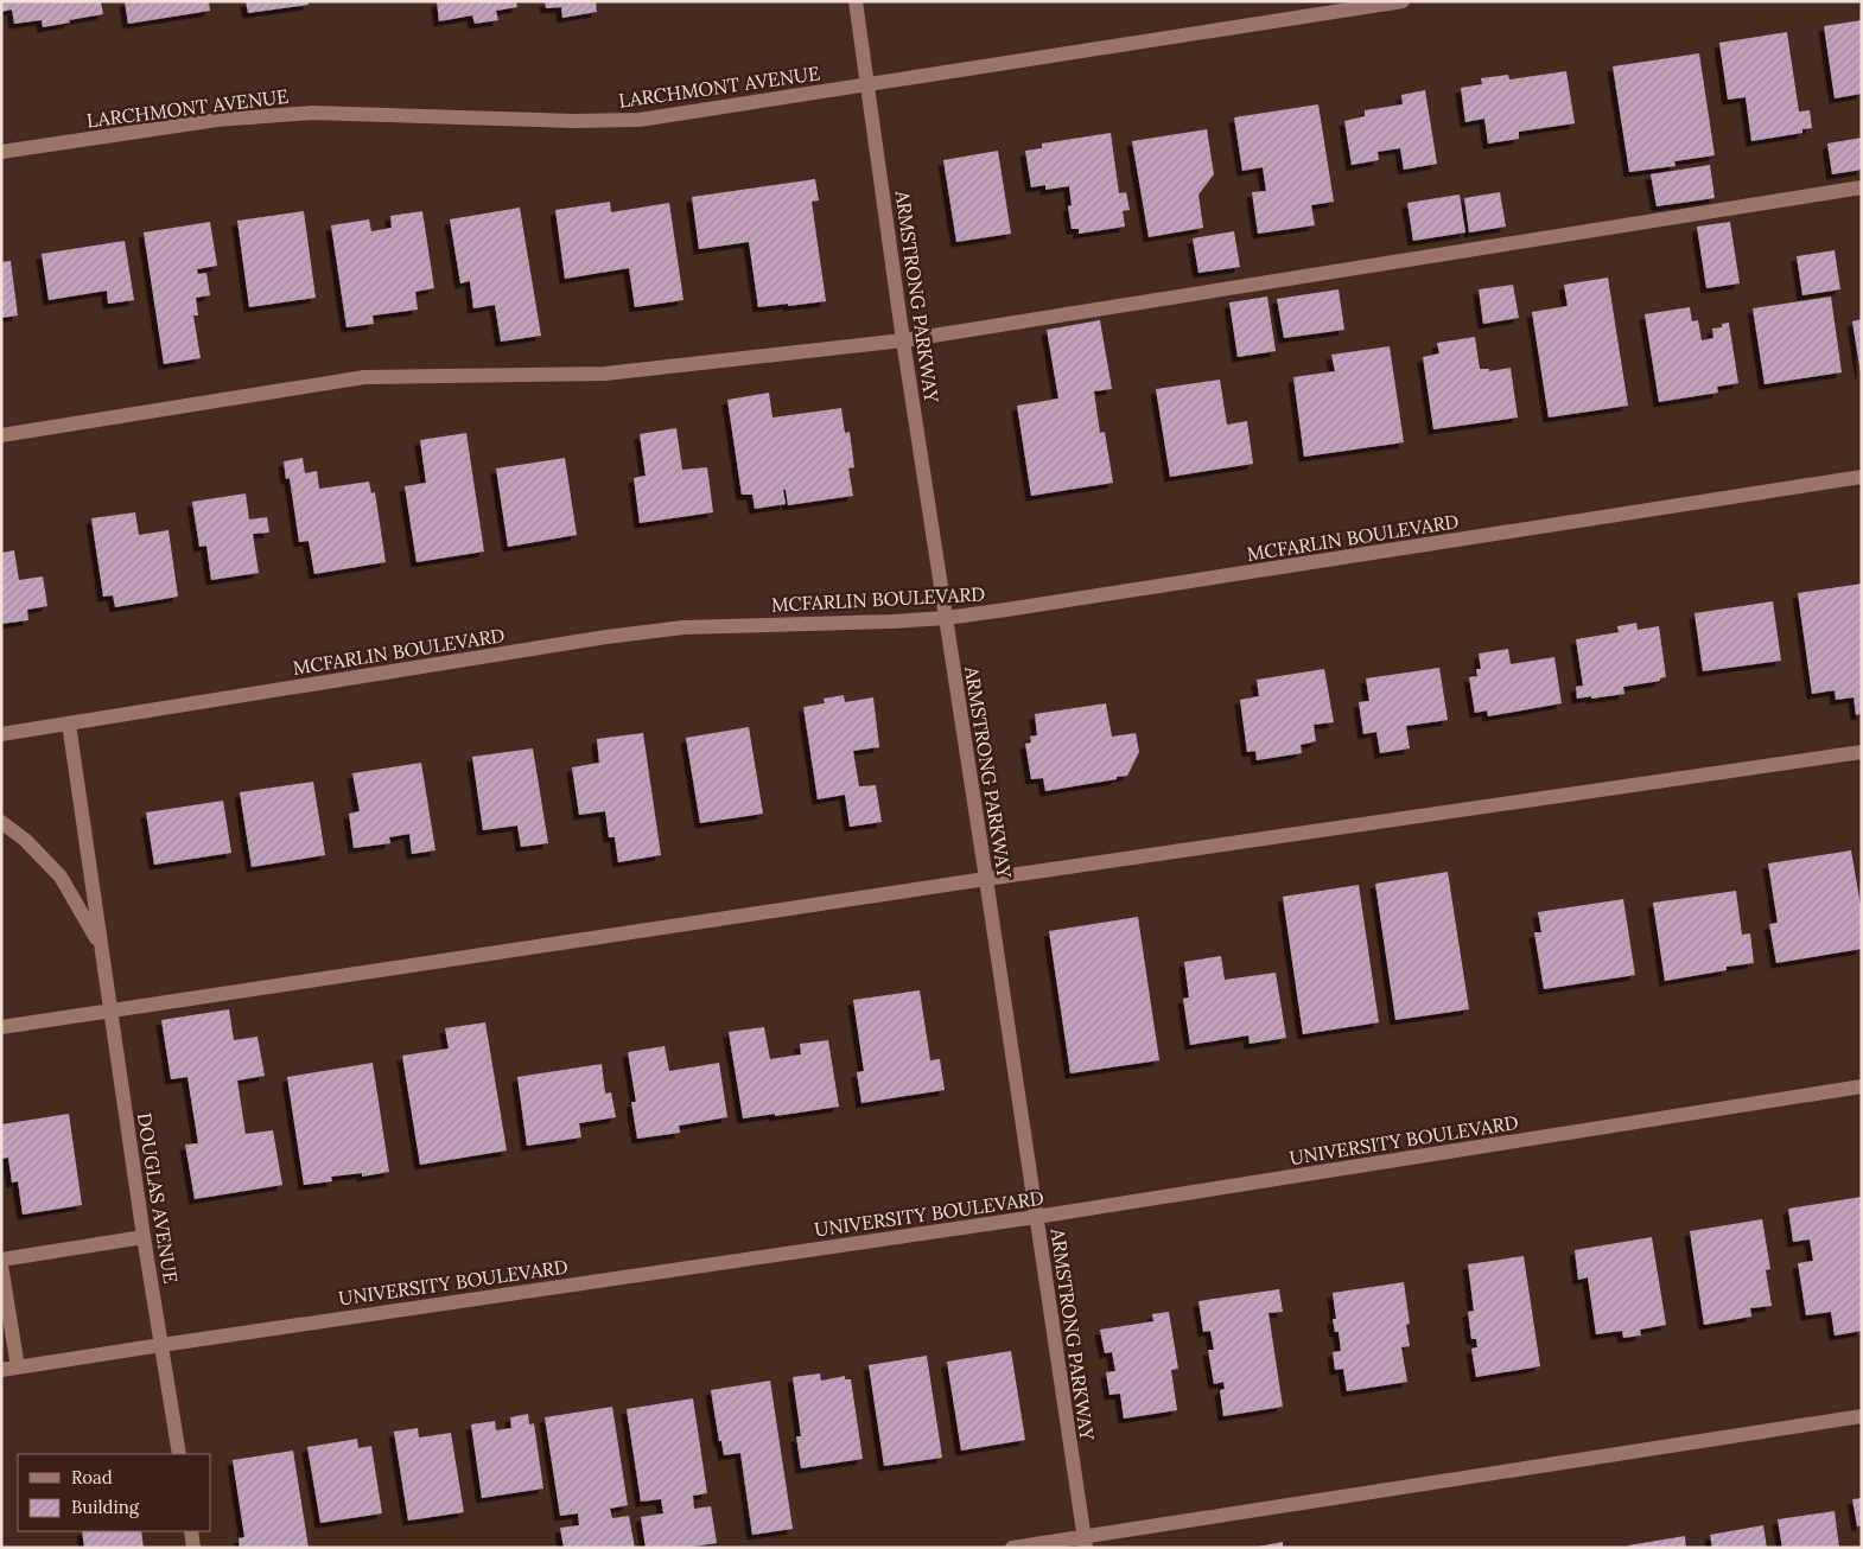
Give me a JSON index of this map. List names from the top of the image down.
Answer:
{
  "streets": {
    "street": [
      "LARCHMONT AVENUE",
      "ARMSTRONG PARKWAY",
      "MCFARLIN BOULEVARD",
      "UNIVERSITY BOULEVARD",
      "DOUGLAS AVENUE"
    ]
  },
  "crossings": [
    ["LARCHMONT AVENUE", "ARMSTRONG PARKWAY"],
    ["ARMSTRONG PARKWAY", "MCFARLIN BOULEVARD"],
    ["ARMSTRONG PARKWAY", "UNIVERSITY BOULEVARD"],
    ["MCFARLIN BOULEVARD", "DOUGLAS AVENUE"],
    ["UNIVERSITY BOULEVARD", "DOUGLAS AVENUE"]
  ],
  "legend": ["Road", "Building"]
}
